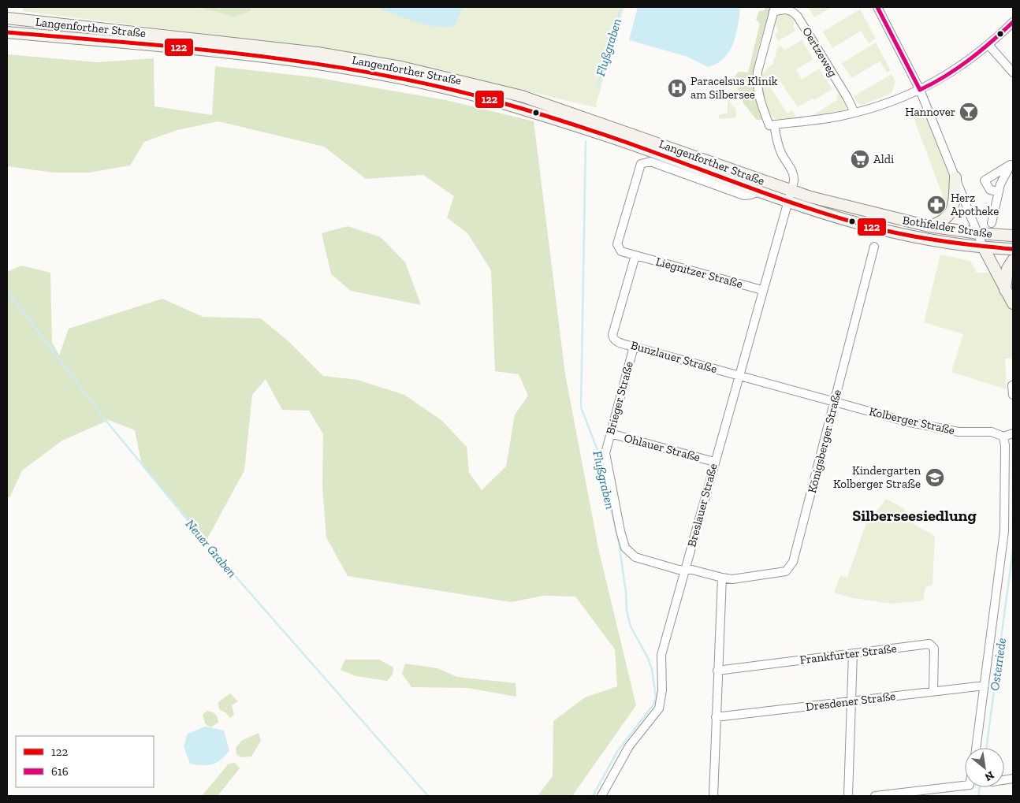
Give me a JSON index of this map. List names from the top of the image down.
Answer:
{
  "streets": {
    "main road": ["Langenforther Straße", "Bothfelder Straße"],
    "street": [
      "Oertzeweg",
      "Liegnitzer Straße",
      "Bunzlauer Straße",
      "Brieger Straße",
      "Kolberger Straße",
      "Königsberger Straße",
      "Ohlauer Straße",
      "Breslauer Straße",
      "Frankfurter Straße",
      "Dresdener Straße"
    ]
  },
  "crossings": [
    ["Langenforther Straße", "Oertzeweg"],
    ["Langenforther Straße", "Bothfelder Straße"],
    ["Langenforther Straße", "Liegnitzer Straße"],
    ["Langenforther Straße", "Breslauer Straße"],
    ["Oertzeweg", "Bothfelder Straße"],
    ["Oertzeweg", "Breslauer Straße"],
    ["Bothfelder Straße", "Breslauer Straße"],
    ["Liegnitzer Straße", "Bunzlauer Straße"],
    ["Liegnitzer Straße", "Breslauer Straße"],
    ["Bunzlauer Straße", "Brieger Straße"],
    ["Bunzlauer Straße", "Kolberger Straße"],
    ["Bunzlauer Straße", "Breslauer Straße"],
    ["Brieger Straße", "Königsberger Straße"],
    ["Brieger Straße", "Ohlauer Straße"],
    ["Brieger Straße", "Breslauer Straße"],
    ["Kolberger Straße", "Königsberger Straße"],
    ["Kolberger Straße", "Breslauer Straße"],
    ["Königsberger Straße", "Breslauer Straße"],
    ["Ohlauer Straße", "Breslauer Straße"],
    ["Frankfurter Straße", "Dresdener Straße"]
  ],
  "districts": ["Silberseesiedlung"],
  "water": ["Flußgraben", "Neuer Graben", "Osterriede"],
  "places": {
    "hospital": ["Paracelsus Klinik am Silbersee"],
    "bar": ["Hannover"],
    "supermarket": ["Aldi"],
    "pharmacy": ["Herz Apotheke"],
    "school or university": ["Kindergarten Kolberger Straße"]
  },
  "lines": ["transit line 616", "transit line 122"],
  "legend": ["122", "616"],
  "north": "bottom right"
}
